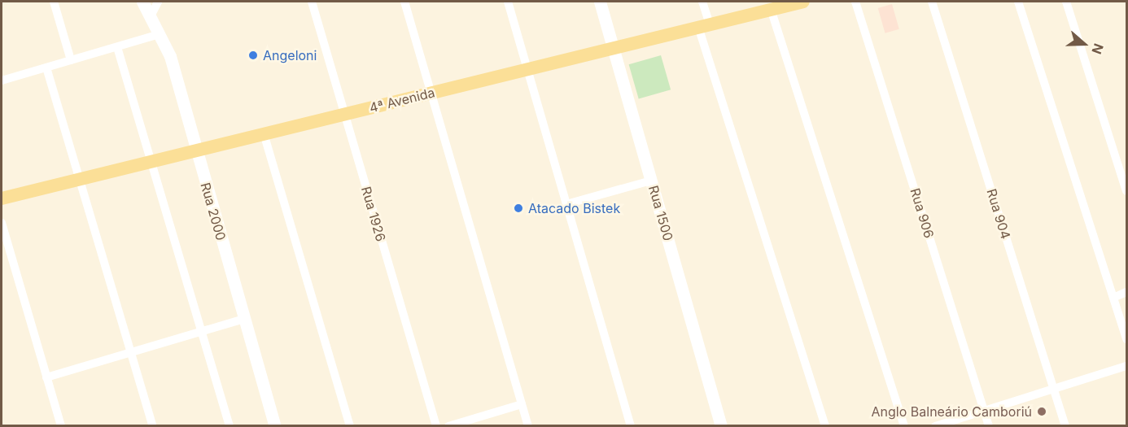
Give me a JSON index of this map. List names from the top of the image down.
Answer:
{
  "streets": {
    "main road": ["4ª Avenida"],
    "street": [
      "Rua 2000",
      "Rua 1500",
      "Rua 906",
      "Rua 1926",
      "Rua 904"
    ]
  },
  "crossings": [
    ["4ª Avenida", "Rua 2000"],
    ["4ª Avenida", "Rua 1500"],
    ["4ª Avenida", "Rua 1926"]
  ],
  "places": ["Angeloni", "Atacado Bistek", "Anglo Balneário Camboriú"],
  "north": "right"
}
